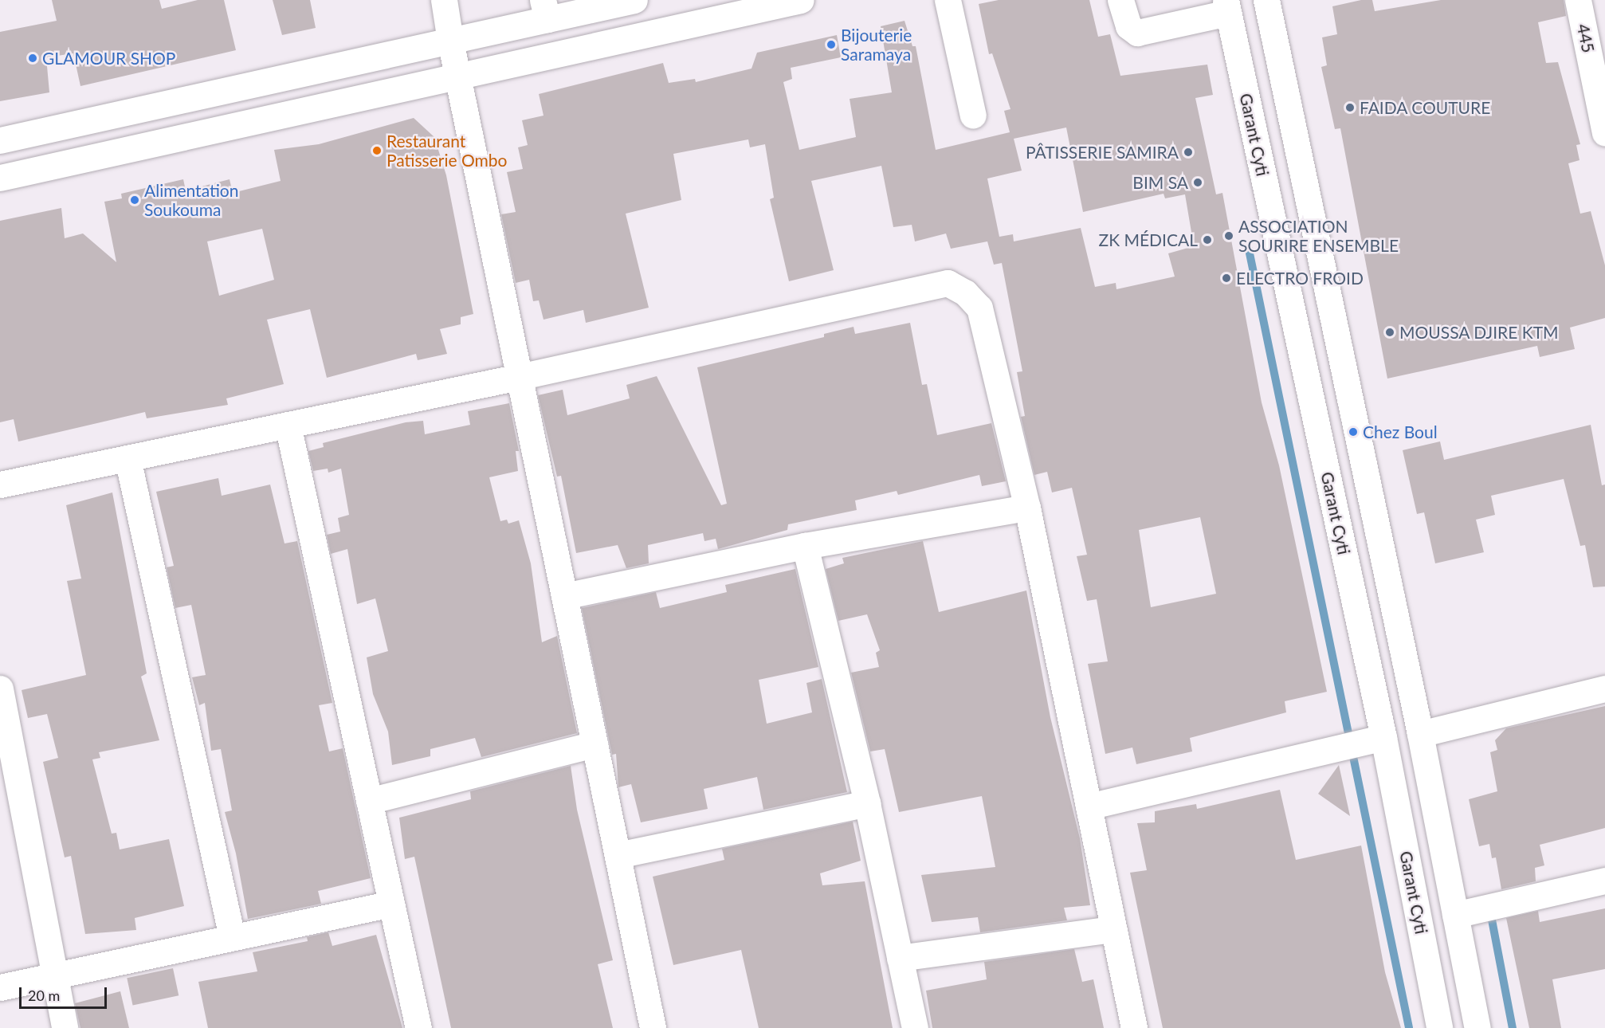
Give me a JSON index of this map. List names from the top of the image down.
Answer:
{
  "streets": {
    "street": ["445", "Garant Cyti"]
  },
  "places": [
    "Bijouterie Saramaya",
    "GLAMOUR SHOP",
    "FAIDA COUTURE",
    "Restaurant Patisserie Ombo",
    "PÂTISSERIE SAMIRA",
    "BIM SA",
    "Alimentation Soukouma",
    "ASSOCIATION SOURIRE ENSEMBLE",
    "ZK MÉDICAL",
    "ELECTRO FROID",
    "MOUSSA DJIRE KTM",
    "Chez Boul"
  ],
  "scale_bar": "20 m"
}
